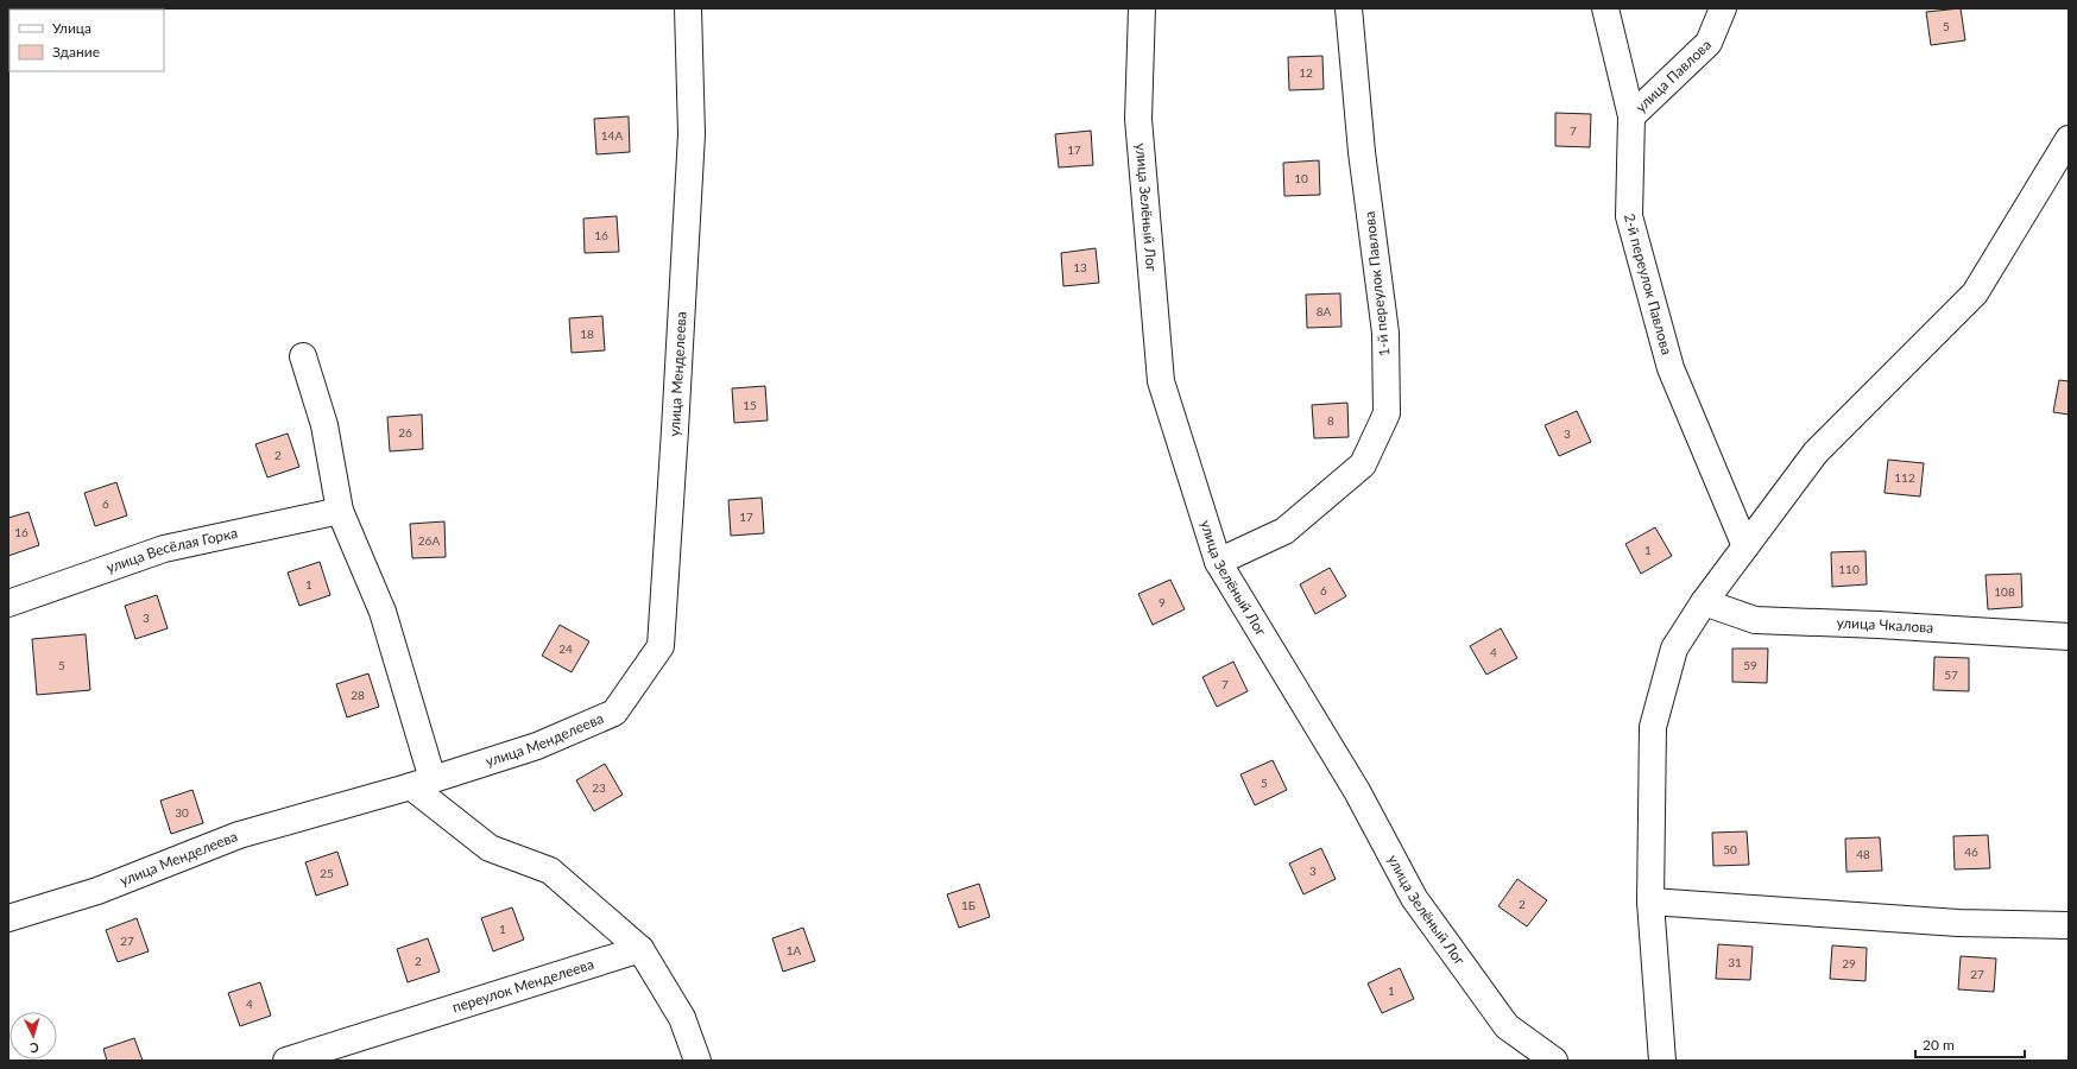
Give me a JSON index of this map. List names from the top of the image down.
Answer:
{
  "streets": {
    "street": [
      "улица Павлова",
      "улица Зелёный Лог",
      "1-й переулок Павлова",
      "2-й переулок Павлова",
      "улица Менделеева",
      "улица Весёлая Горка",
      "улица Чкалова",
      "переулок Менделеева"
    ]
  },
  "crossings": [
    ["улица Павлова", "2-й переулок Павлова"],
    ["улица Зелёный Лог", "1-й переулок Павлова"]
  ],
  "house_numbers": [
    "5",
    "12",
    "7",
    "14А",
    "17",
    "10",
    "16",
    "13",
    "8А",
    "18",
    "15",
    "8",
    "26",
    "3",
    "2",
    "112",
    "6",
    "17",
    "16",
    "26А",
    "1",
    "110",
    "1",
    "6",
    "108",
    "9",
    "3",
    "24",
    "4",
    "5",
    "59",
    "57",
    "7",
    "28",
    "5",
    "23",
    "30",
    "50",
    "46",
    "48",
    "3",
    "25",
    "2",
    "1Б",
    "1",
    "27",
    "1А",
    "2",
    "31",
    "29",
    "27",
    "1",
    "4"
  ],
  "legend": ["Улица", "Здание"],
  "scale_bar": "20 m",
  "north": "bottom"
}
